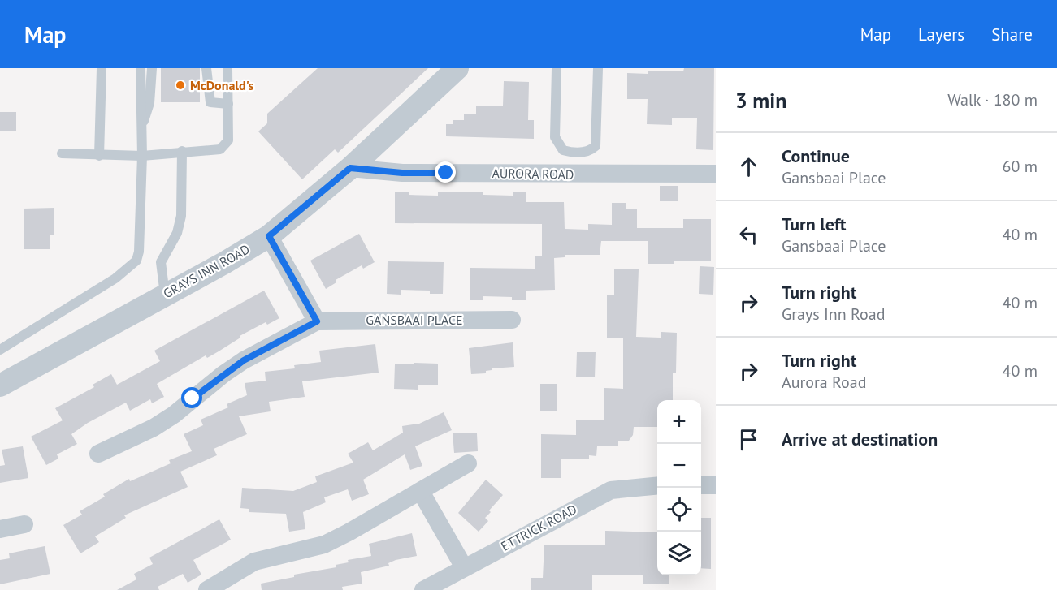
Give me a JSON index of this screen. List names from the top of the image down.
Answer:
{
  "streets": {
    "street": [
      "AURORA ROAD",
      "GRAYS INN ROAD",
      "GANSBAAI PLACE",
      "ETTRICK ROAD"
    ]
  },
  "crossings": [
    ["AURORA ROAD", "GRAYS INN ROAD"]
  ],
  "places": ["McDonald's"],
  "page": {
    "header": "Map",
    "nav": ["Map", "Layers", "Share"],
    "heading": ["3 min", "Walk · 180 m"],
    "list": [
      ["Continue", "Gansbaai Place", "60 m"],
      ["Turn left", "Gansbaai Place", "40 m"],
      ["Turn right", "Grays Inn Road", "40 m"],
      ["Turn right", "Aurora Road", "40 m"],
      "Arrive at destination"
    ],
    "map_buttons": ["+", "−"]
  }
}
